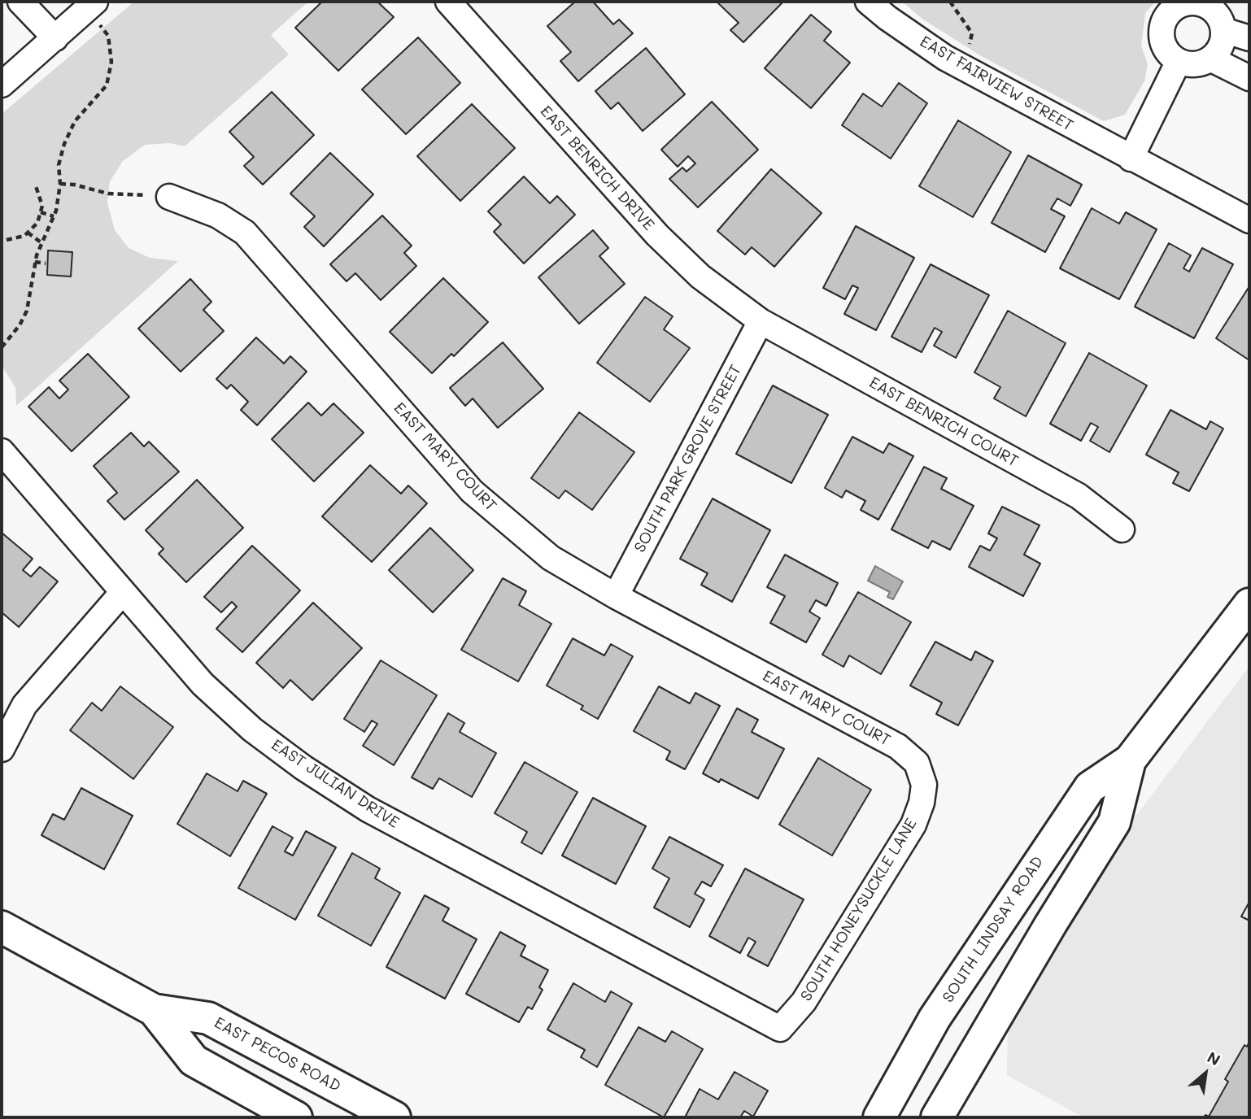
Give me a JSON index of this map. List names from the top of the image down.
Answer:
{
  "streets": {
    "main road": ["SOUTH LINDSAY ROAD", "EAST PECOS ROAD"],
    "street": [
      "EAST FAIRVIEW STREET",
      "EAST BENRICH DRIVE",
      "EAST BENRICH COURT",
      "EAST MARY COURT",
      "SOUTH PARK GROVE STREET",
      "EAST JULIAN DRIVE",
      "SOUTH HONEYSUCKLE LANE"
    ]
  },
  "crossings": [
    ["EAST BENRICH DRIVE", "EAST BENRICH COURT"],
    ["EAST BENRICH DRIVE", "SOUTH PARK GROVE STREET"],
    ["EAST BENRICH COURT", "SOUTH PARK GROVE STREET"],
    ["EAST MARY COURT", "SOUTH PARK GROVE STREET"],
    ["EAST MARY COURT", "SOUTH HONEYSUCKLE LANE"],
    ["EAST JULIAN DRIVE", "SOUTH HONEYSUCKLE LANE"]
  ],
  "north": "top right"
}
